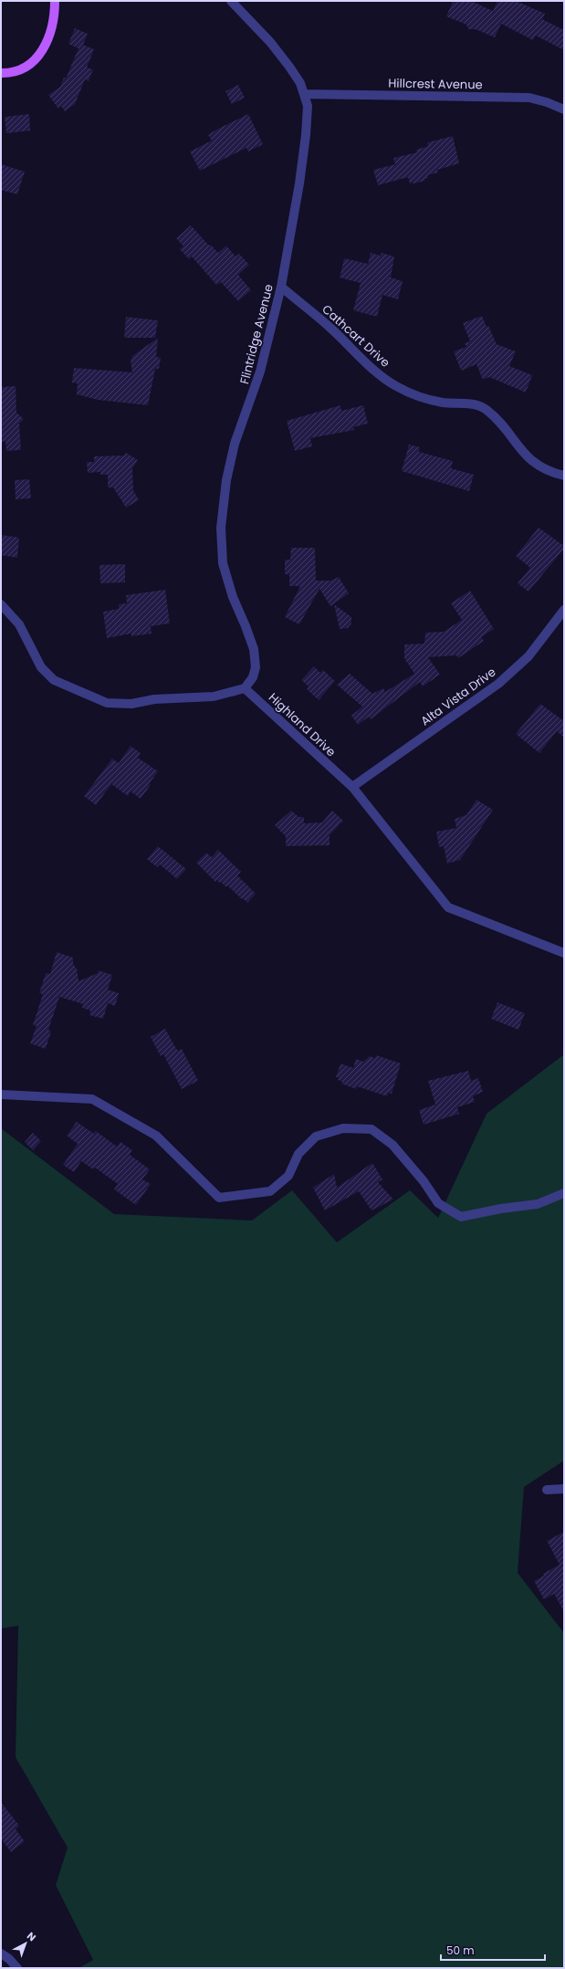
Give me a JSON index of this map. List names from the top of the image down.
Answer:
{
  "streets": {
    "street": [
      "Hillcrest Avenue",
      "Flintridge Avenue",
      "Cathcart Drive",
      "Alta Vista Drive",
      "Highland Drive"
    ]
  },
  "crossings": [
    ["Hillcrest Avenue", "Flintridge Avenue"],
    ["Flintridge Avenue", "Cathcart Drive"],
    ["Flintridge Avenue", "Highland Drive"],
    ["Alta Vista Drive", "Highland Drive"]
  ],
  "scale_bar": "50 m",
  "north": "top right"
}
